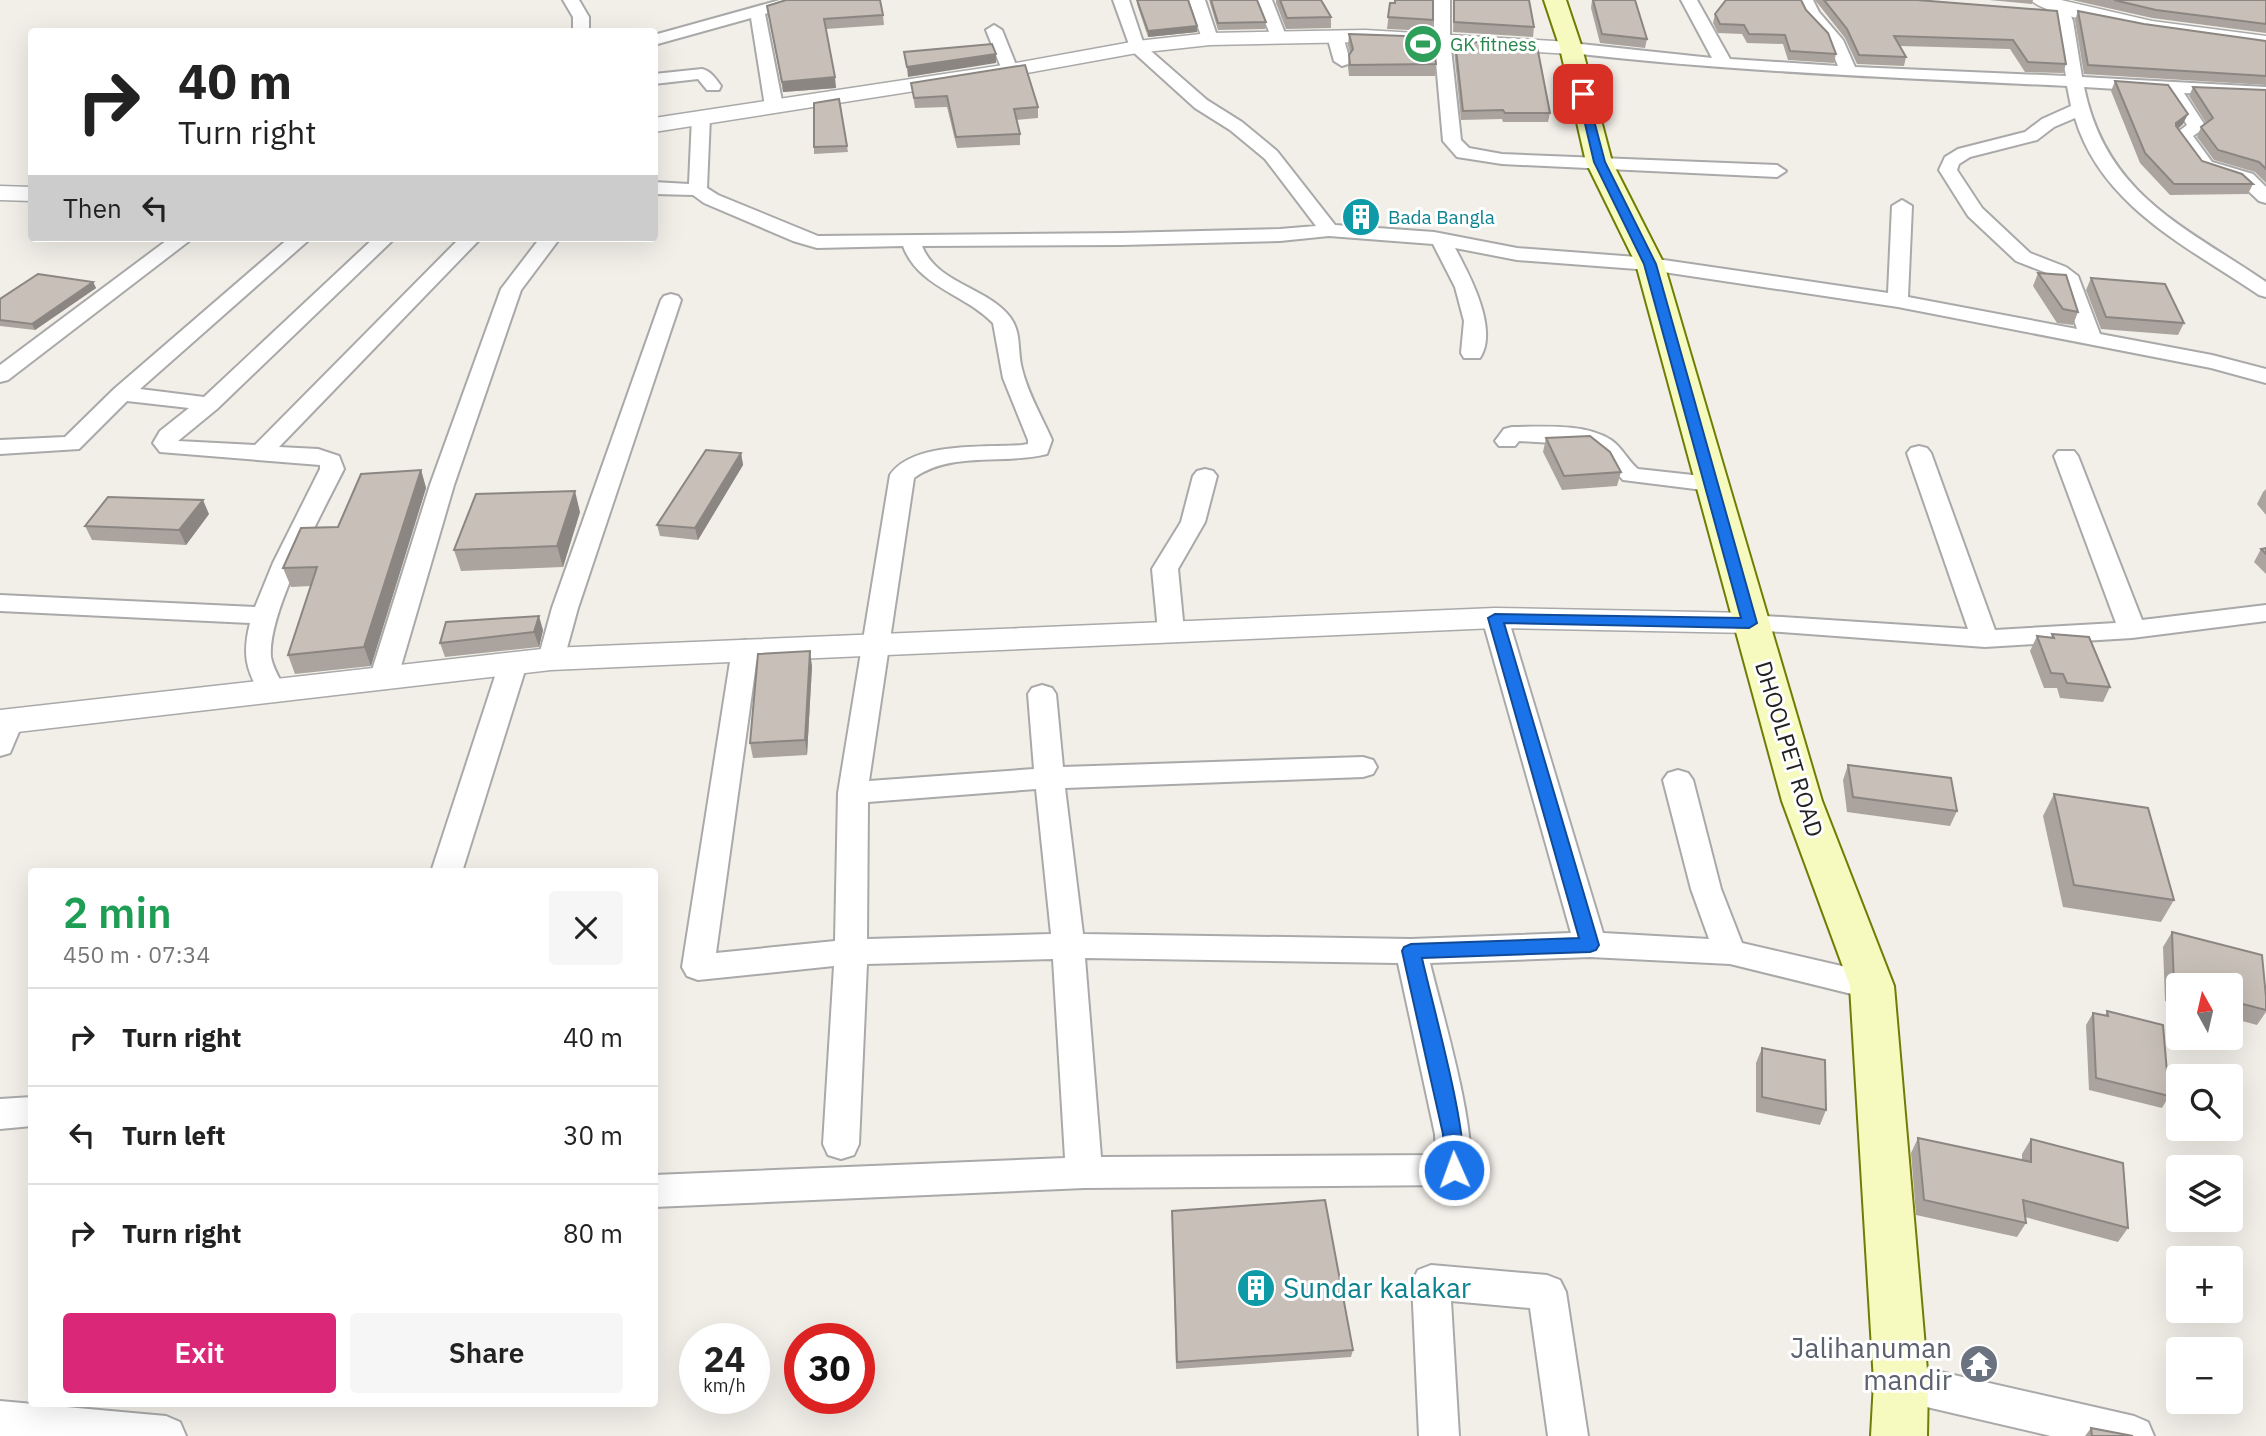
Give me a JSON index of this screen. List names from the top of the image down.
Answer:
{
  "streets": {
    "main road": ["DHOOLPET ROAD"]
  },
  "places": {
    "sports": ["GK fitness"],
    "building": ["Bada Bangla", "Sundar kalakar"],
    "temple": ["Jalihanuman mandir"]
  },
  "north": "top",
  "page": {
    "turn": ["40 m", "Turn right"],
    "then": "Then",
    "heading": ["2 min", "450 m · 07:34"],
    "map_buttons": ["+", "−"],
    "list": [
      {
        "name": "Turn right",
        "value": "40 m"
      },
      {
        "name": "Turn left",
        "value": "30 m"
      },
      {
        "name": "Turn right",
        "value": "80 m"
      }
    ],
    "buttons": ["Exit", "Share"],
    "speed": "24 km/h",
    "limit": "30"
  }
}
